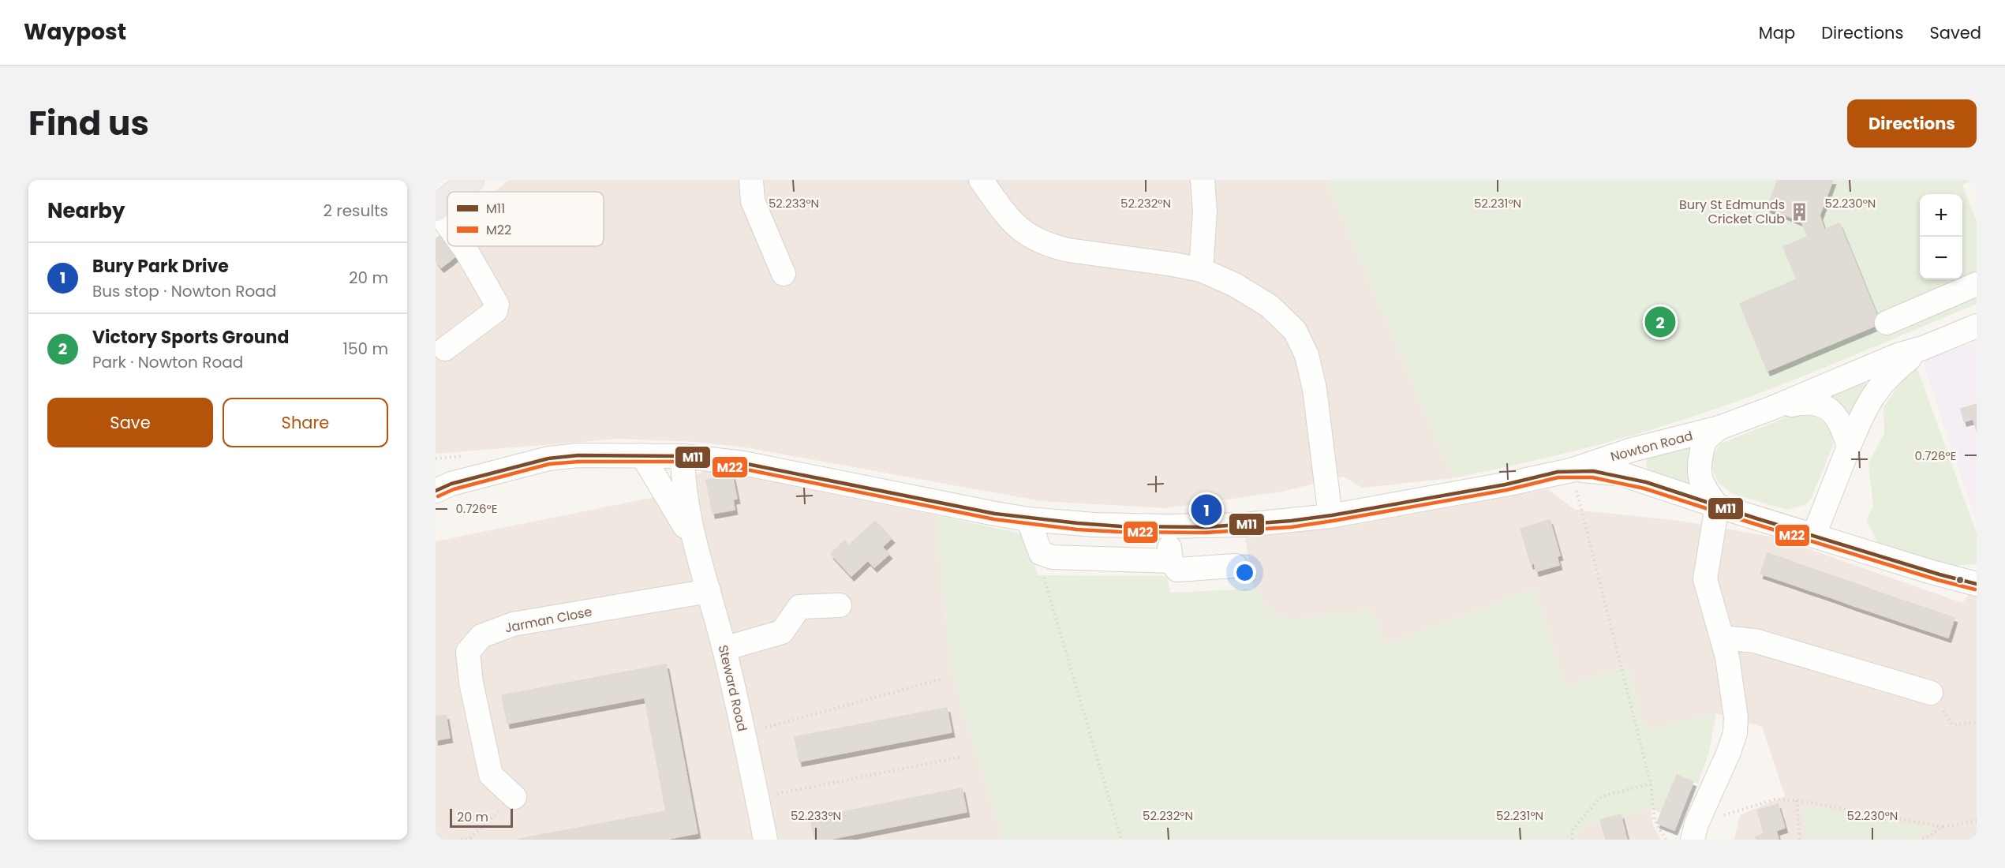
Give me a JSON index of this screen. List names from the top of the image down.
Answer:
{
  "streets": {
    "street": ["Nowton Road", "Jarman Close", "Steward Road"]
  },
  "crossings": [
    ["Nowton Road", "Steward Road"],
    ["Jarman Close", "Steward Road"]
  ],
  "places": {
    "building": ["Bury St Edmunds Cricket Club"]
  },
  "lines": ["transit line M11", "transit line M22"],
  "legend": ["M11", "M22"],
  "scale_bar": "20 m",
  "page": {
    "header": "Waypost",
    "nav": ["Map", "Directions", "Saved"],
    "title": "Find us",
    "buttons": [
      "Directions",
      ["Save", "Share"]
    ],
    "heading": ["Nearby", "2 results"],
    "map_buttons": ["+", "−"],
    "list": [
      {
        "mark": "1",
        "name": "Bury Park Drive",
        "note": "Bus stop · Nowton Road",
        "value": "20 m"
      },
      {
        "mark": "2",
        "name": "Victory Sports Ground",
        "note": "Park · Nowton Road",
        "value": "150 m"
      }
    ],
    "pins": ["2", "1"],
    "scale": "20 m"
  },
  "coordinates": [
    "52.233°N",
    "52.232°N",
    "52.231°N",
    "52.230°N",
    "0.726°E"
  ]
}
